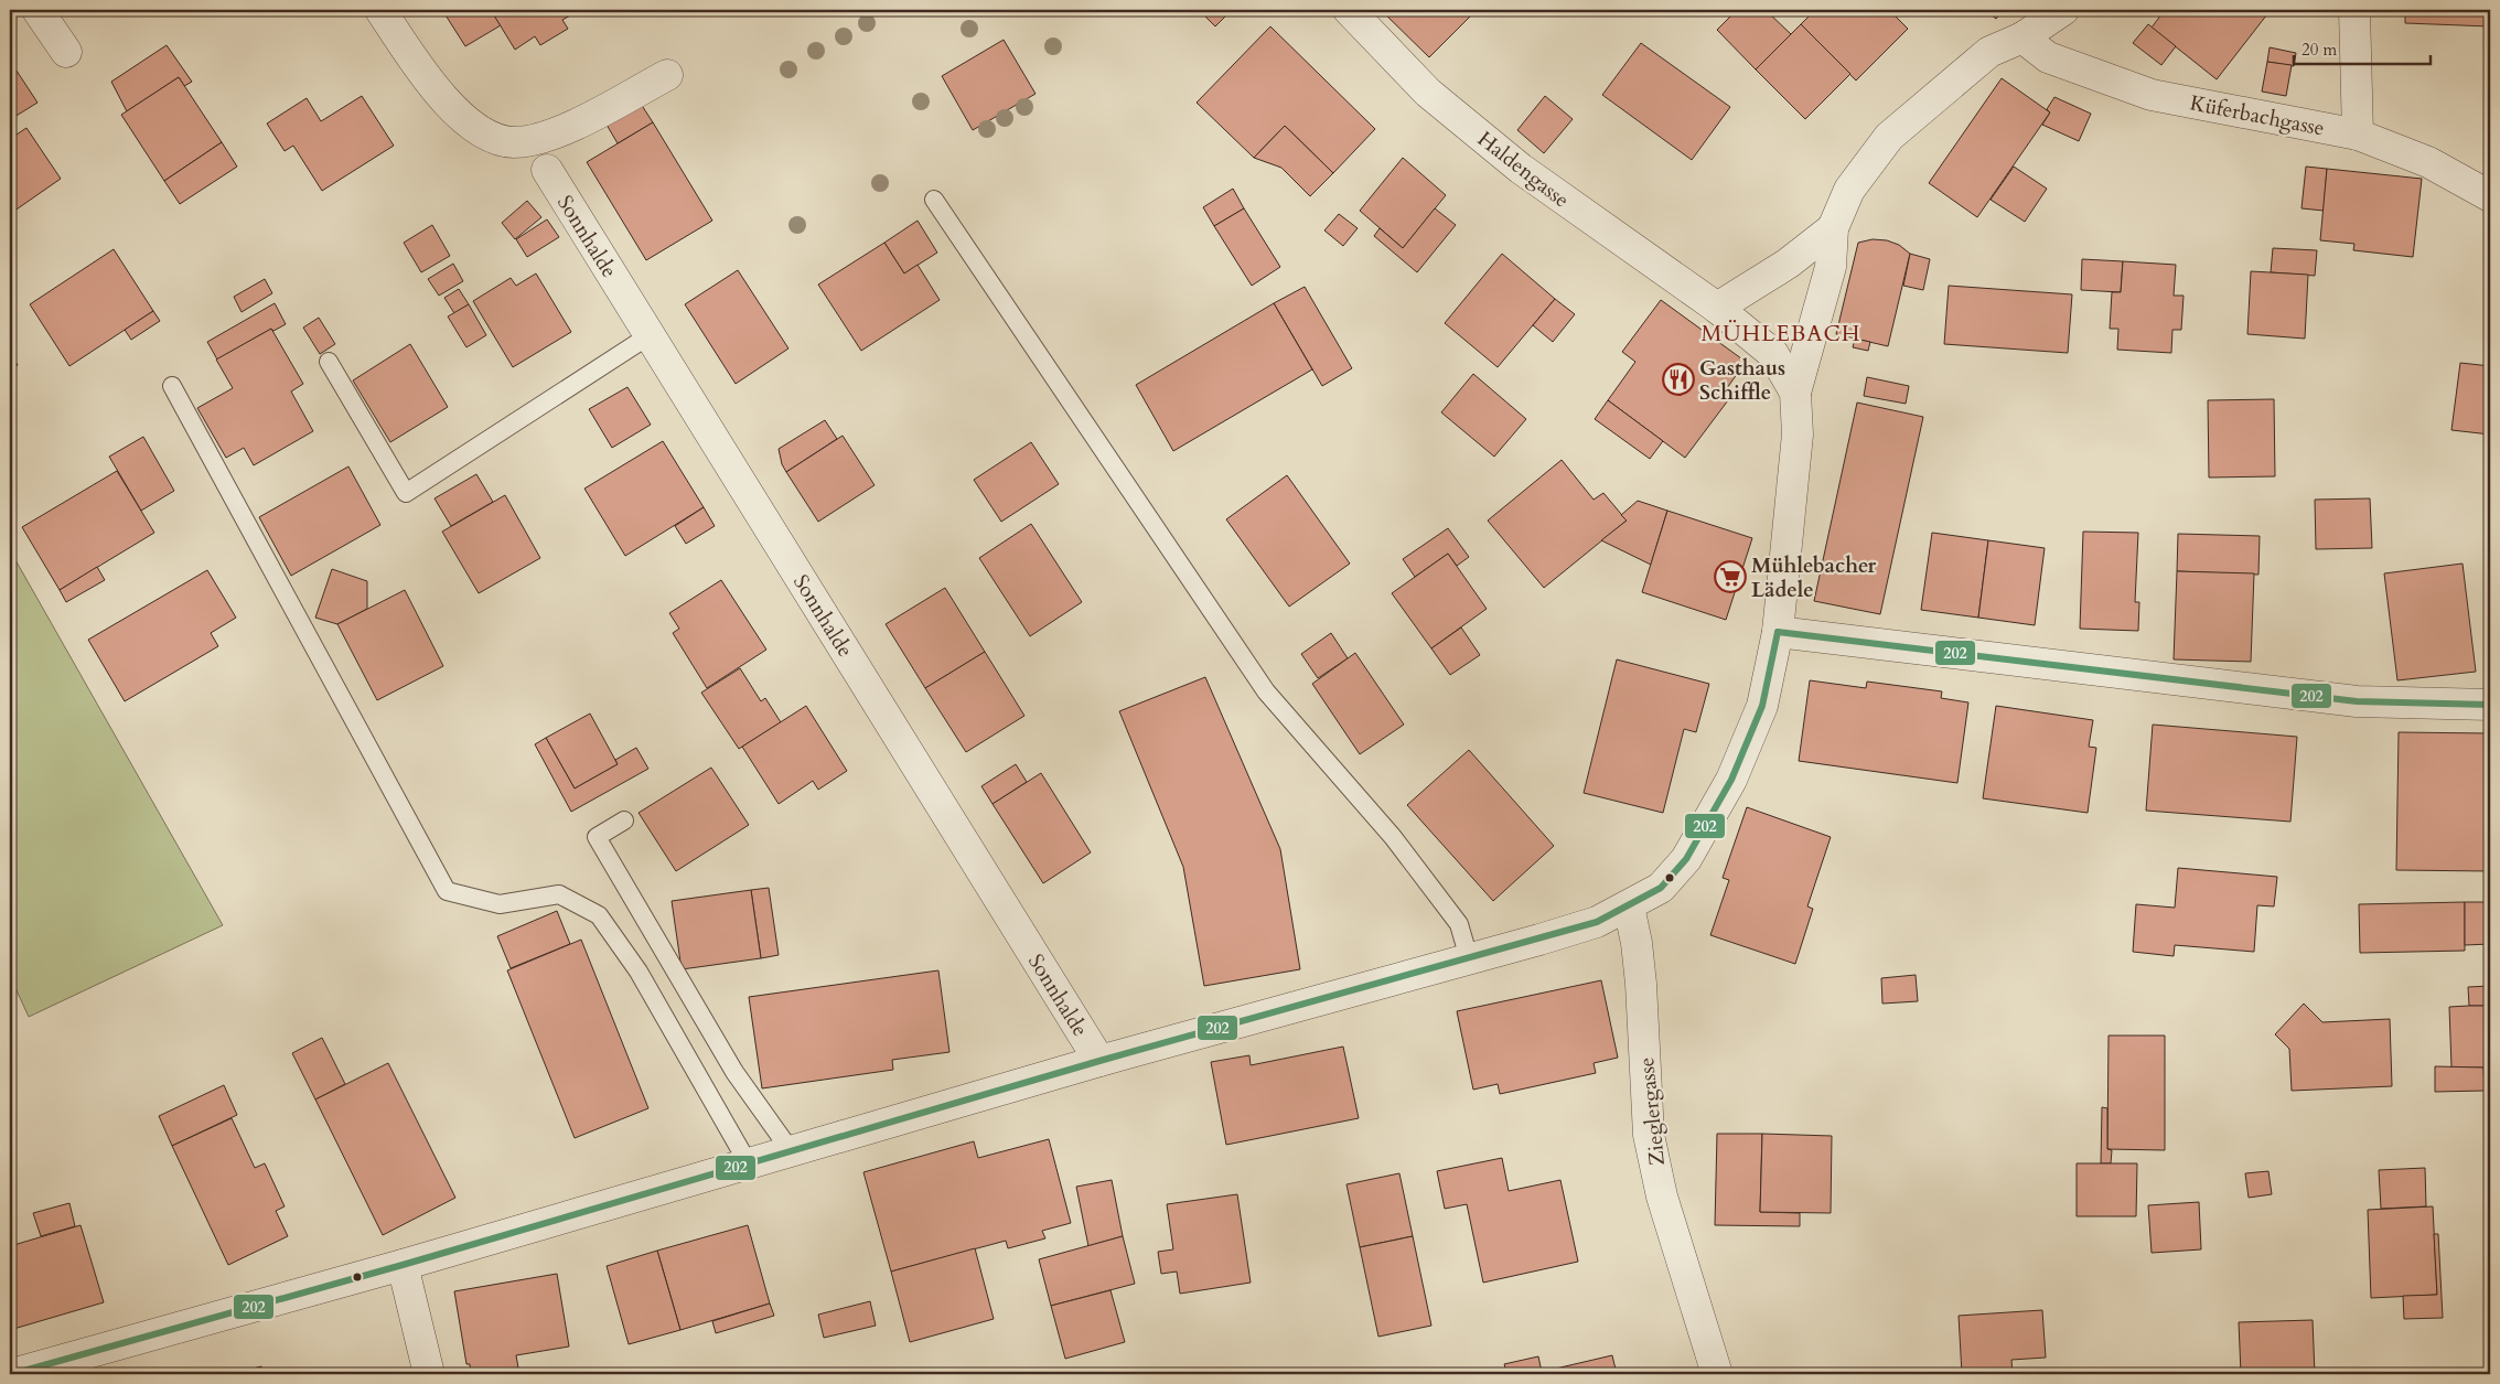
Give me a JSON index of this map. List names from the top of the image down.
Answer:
{
  "streets": {
    "street": [
      "Küferbachgasse",
      "Haldengasse",
      "Sonnhalde",
      "Zieglergasse"
    ]
  },
  "districts": ["MÜHLEBACH"],
  "places": {
    "restaurant": ["Gasthaus Schiffle"],
    "supermarket": ["Mühlebacher Lädele"]
  },
  "lines": ["transit line 202"],
  "scale_bar": "20 m"
}
